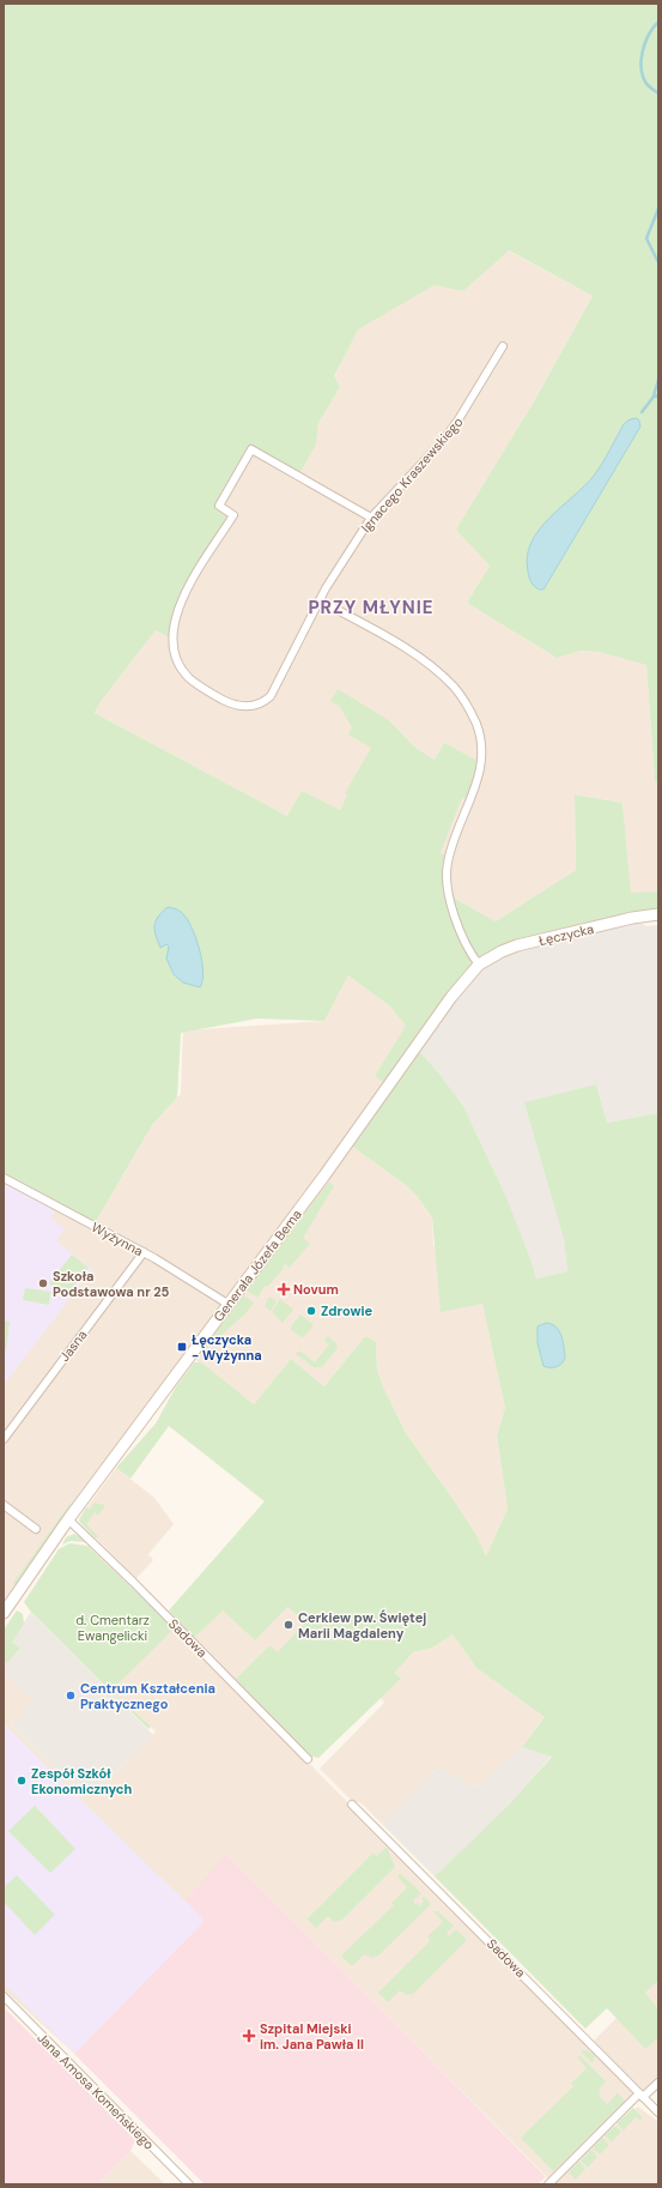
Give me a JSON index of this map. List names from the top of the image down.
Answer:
{
  "streets": {
    "street": [
      "Ignacego Kraszewskiego",
      "Łęczycka",
      "Wyżynna",
      "Generała Józefa Bema",
      "Jasna",
      "Sadowa",
      "Jana Amosa Komeńskiego"
    ]
  },
  "crossings": [
    ["Łęczycka", "Generała Józefa Bema"],
    ["Wyżynna", "Generała Józefa Bema"],
    ["Wyżynna", "Jasna"],
    ["Generała Józefa Bema", "Sadowa"]
  ],
  "districts": ["PRZY MŁYNIE"],
  "parks": ["d. Cmentarz Ewangelicki"],
  "places": {
    "other": [
      "Szkoła Podstawowa nr 25",
      "Zdrowie",
      "Cerkiew pw. Świętej Marii Magdaleny",
      "Centrum Kształcenia Praktycznego",
      "Zespół Szkół Ekonomicznych"
    ],
    "health": ["Novum", "Szpital Miejski im. Jana Pawła II"],
    "transit": ["Łęczycka - Wyżynna"]
  }
}
